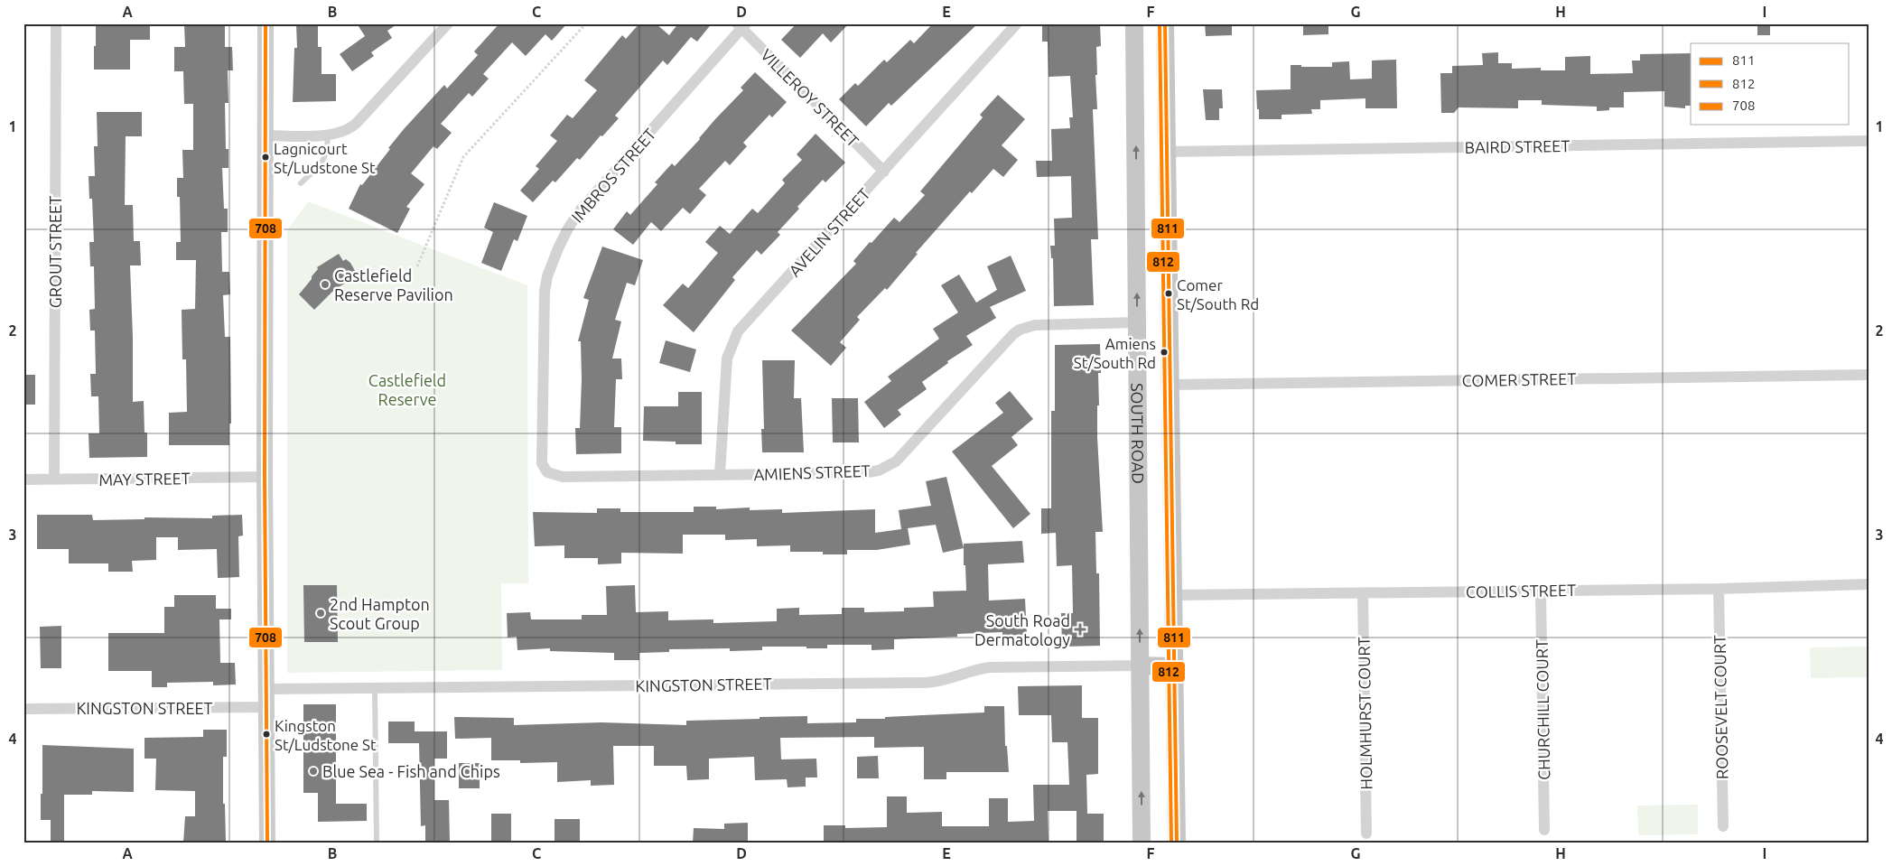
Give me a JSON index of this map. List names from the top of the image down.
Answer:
{
  "streets": {
    "main road": ["SOUTH ROAD"],
    "street": [
      "VILLEROY STREET",
      "BAIRD STREET",
      "IMBROS STREET",
      "AVELIN STREET",
      "GROUT STREET",
      "COMER STREET",
      "AMIENS STREET",
      "MAY STREET",
      "COLLIS STREET",
      "KINGSTON STREET",
      "ROOSEVELT COURT",
      "CHURCHILL COURT",
      "HOLMHURST COURT"
    ]
  },
  "crossings": [
    ["VILLEROY STREET", "IMBROS STREET"],
    ["VILLEROY STREET", "AVELIN STREET"],
    ["BAIRD STREET", "SOUTH ROAD"],
    ["IMBROS STREET", "AMIENS STREET"],
    ["AVELIN STREET", "AMIENS STREET"],
    ["GROUT STREET", "MAY STREET"],
    ["COMER STREET", "SOUTH ROAD"],
    ["SOUTH ROAD", "AMIENS STREET"],
    ["SOUTH ROAD", "COLLIS STREET"],
    ["SOUTH ROAD", "KINGSTON STREET"],
    ["COLLIS STREET", "ROOSEVELT COURT"],
    ["COLLIS STREET", "CHURCHILL COURT"],
    ["COLLIS STREET", "HOLMHURST COURT"]
  ],
  "parks": ["Castlefield Reserve"],
  "places": {
    "other": [
      "Lagnicourt St/Ludstone St",
      "Castlefield Reserve Pavilion",
      "Comer St/South Rd",
      "Amiens St/South Rd",
      "2nd Hampton Scout Group",
      "Kingston St/Ludstone St",
      "Blue Sea - Fish and Chips"
    ],
    "health": ["South Road Dermatology"]
  },
  "lines": ["transit line 811", "transit line 812", "transit line 708"],
  "legend": ["811", "812", "708"],
  "grid": {
    "columns": [
      "A",
      "B",
      "C",
      "D",
      "E",
      "F",
      "G",
      "H",
      "I"
    ],
    "rows": [
      "1",
      "2",
      "3",
      "4"
    ]
  }
}
